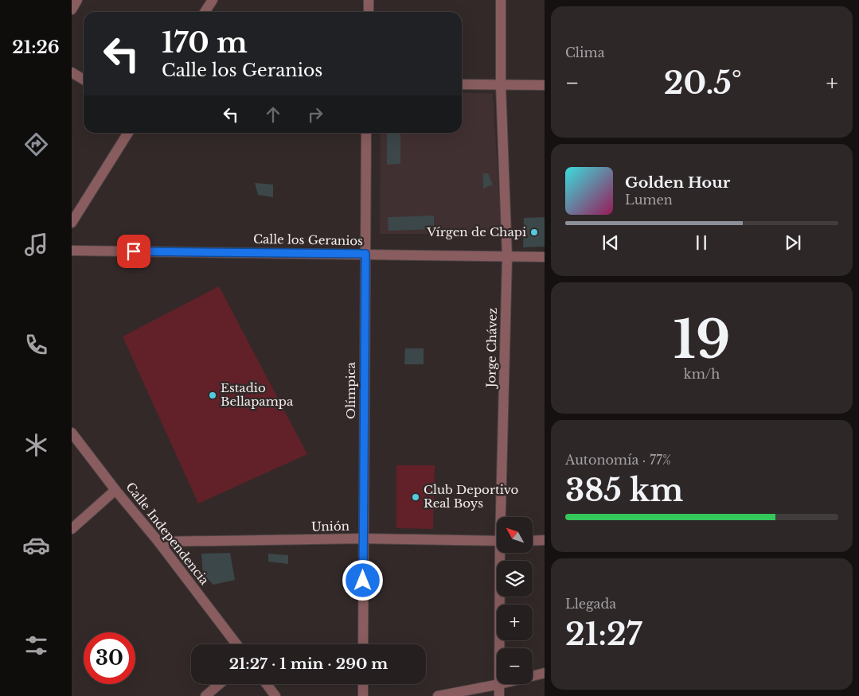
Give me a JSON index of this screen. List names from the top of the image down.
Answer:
{
  "streets": {
    "street": [
      "Calle los Geranios",
      "Jorge Chávez",
      "Olímpica",
      "Unión",
      "Calle Independencia"
    ]
  },
  "crossings": [
    ["Calle los Geranios", "Jorge Chávez"],
    ["Calle los Geranios", "Olímpica"],
    ["Olímpica", "Unión"],
    ["Unión", "Calle Independencia"]
  ],
  "places": ["Vírgen de Chapi", "Estadio Bellapampa", "Club Deportivo Real Boys"],
  "north": "top left",
  "page": {
    "tabs": "21:26",
    "tile": [
      "Clima",
      ["19", "km/h"],
      ["Autonomía · 77%", "385 km"],
      ["Llegada", "21:27"]
    ],
    "turn": ["170 m", "Calle los Geranios"],
    "heat": ["−", "20.5°", "+"],
    "song": ["Golden Hour", "Lumen"],
    "map_buttons": ["+", "−"],
    "limit": "30",
    "trip": "21:27 · 1 min · 290 m"
  }
}
